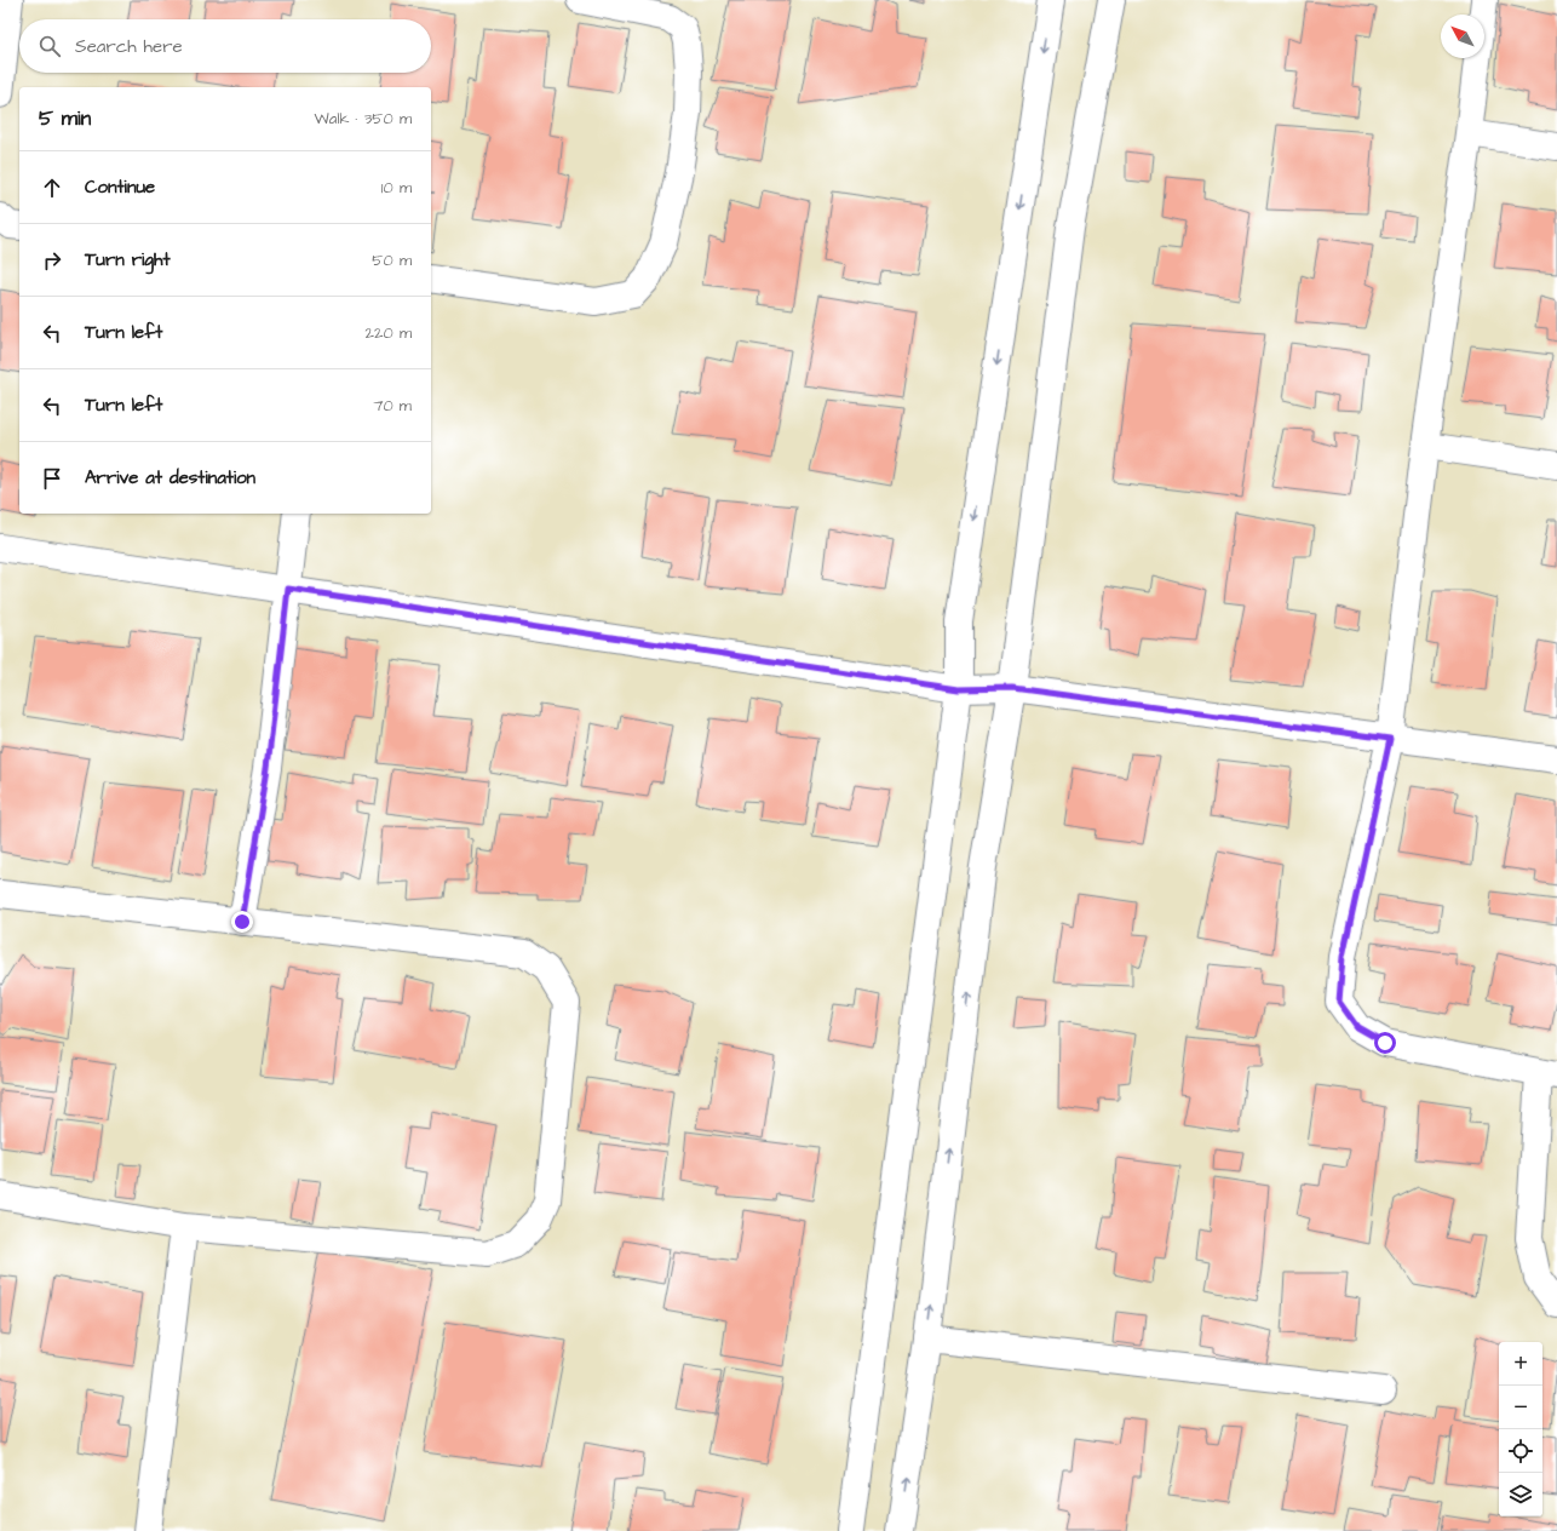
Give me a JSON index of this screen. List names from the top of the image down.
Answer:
{
  "north": "top left",
  "page": {
    "search": "Search here",
    "heading": ["5 min", "Walk · 350 m"],
    "list": [
      ["Continue", "10 m"],
      ["Turn right", "50 m"],
      ["Turn left", "220 m"],
      ["Turn left", "70 m"],
      "Arrive at destination"
    ],
    "map_buttons": ["+", "−"]
  }
}
